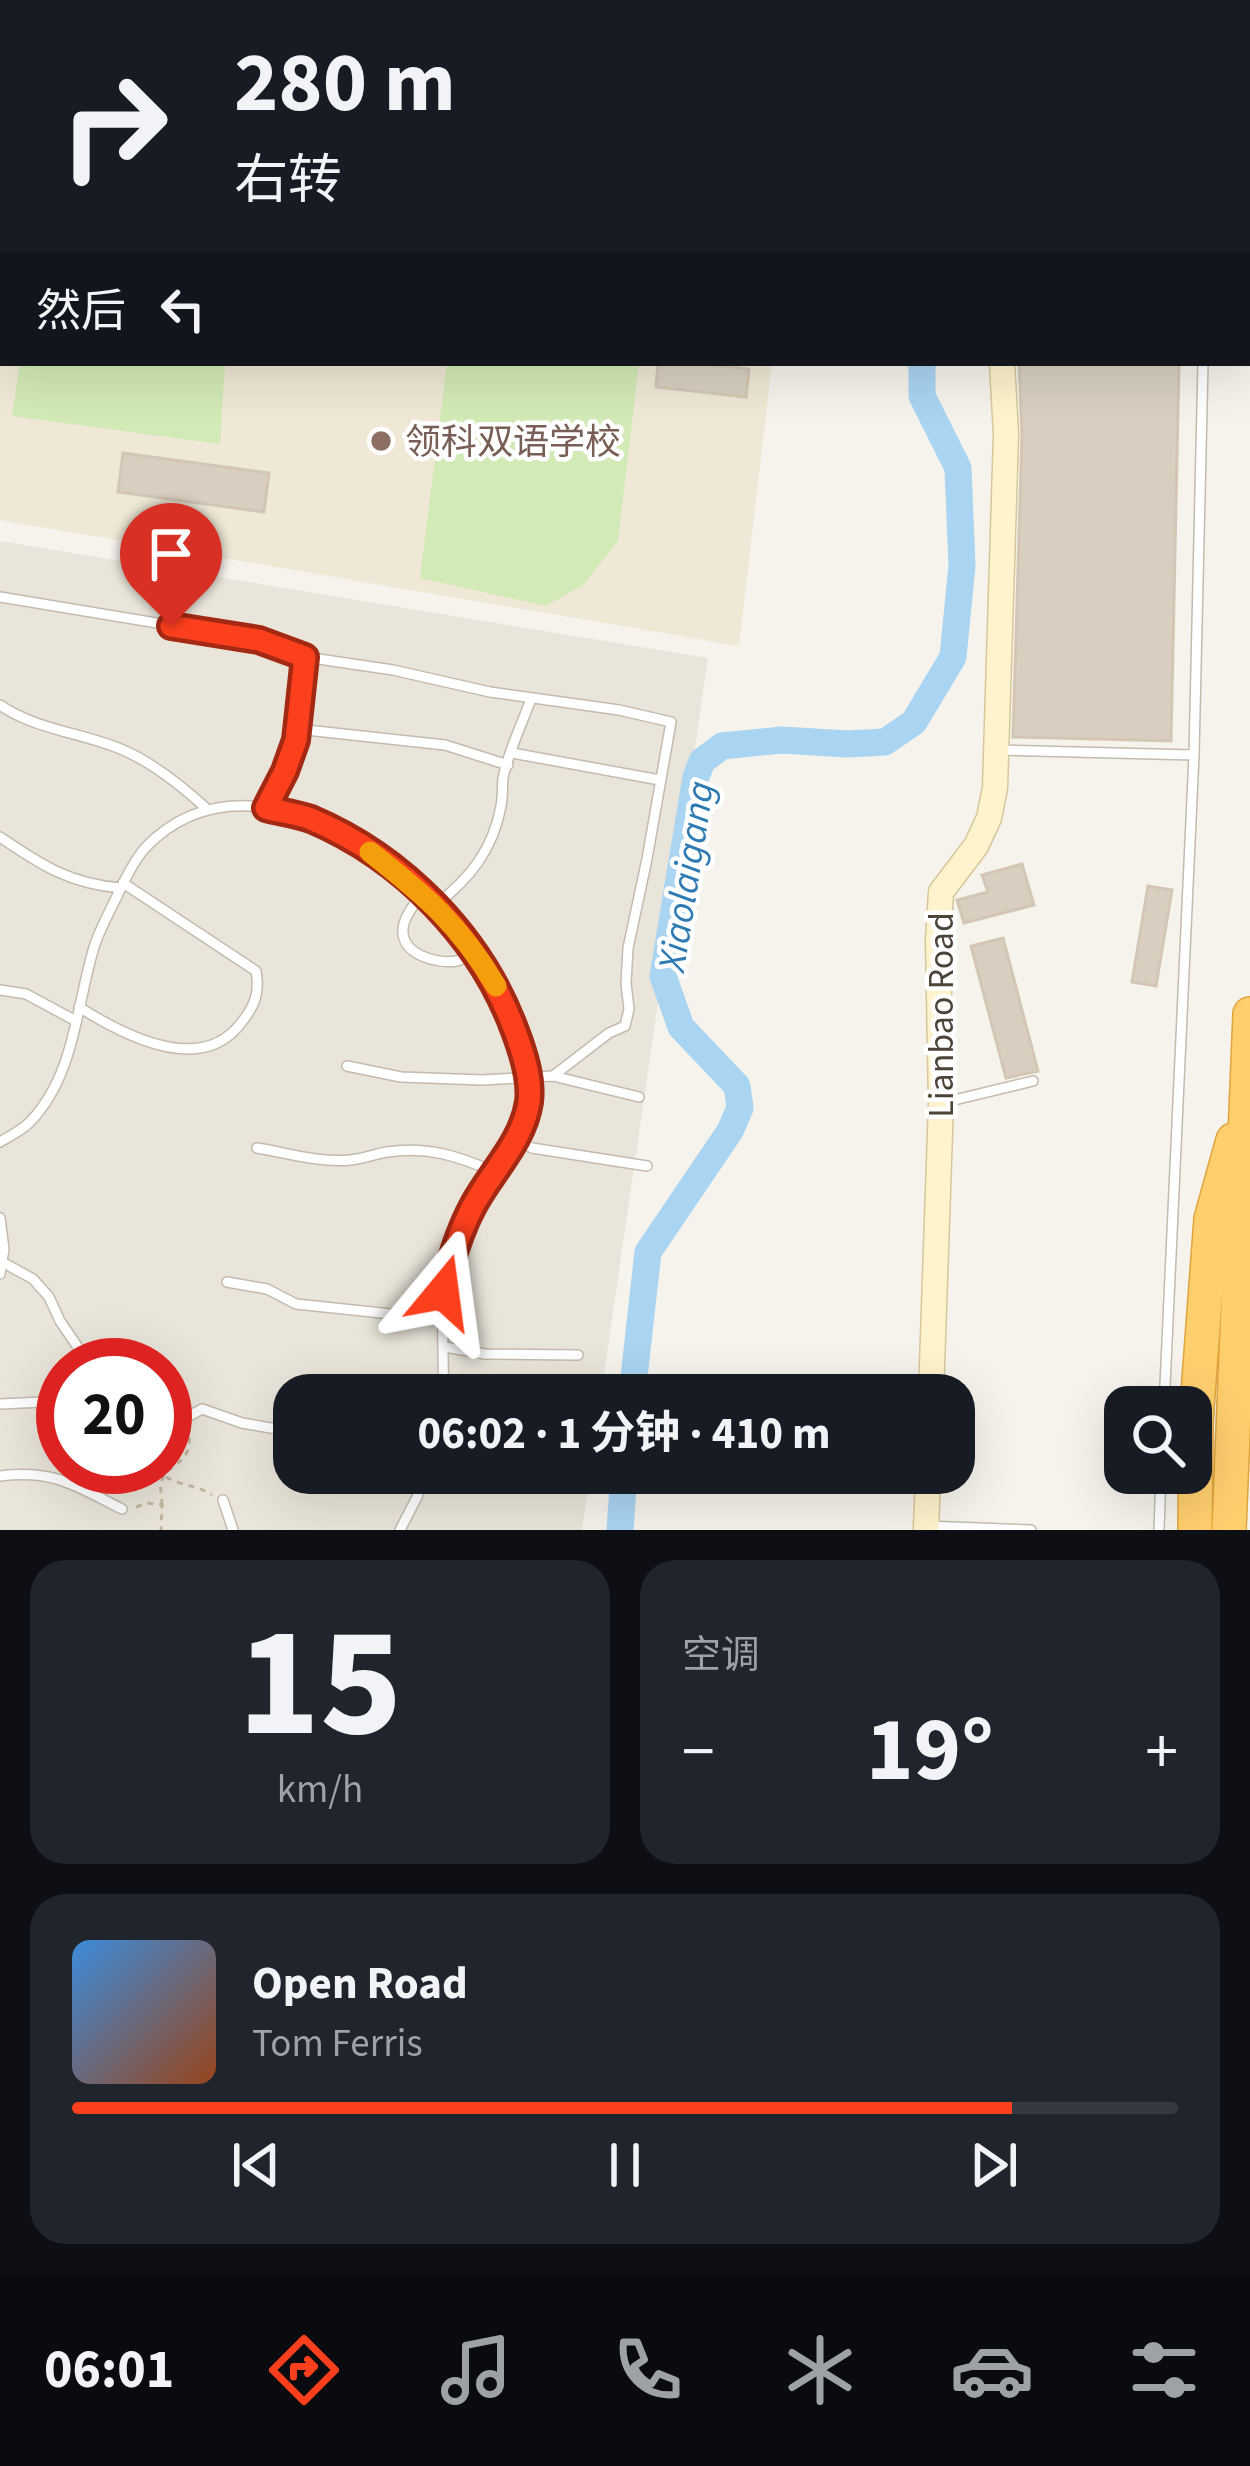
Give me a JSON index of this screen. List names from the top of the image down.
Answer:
{
  "streets": {
    "street": ["Lianbao Road"]
  },
  "water": ["Xiaolaigang"],
  "places": ["领科双语学校"],
  "page": {
    "turn": ["280 m", "右转"],
    "then": "然后",
    "limit": "20",
    "trip": "06:02 · 1 分钟 · 410 m",
    "tile": [
      ["15", "km/h"],
      "空调"
    ],
    "heat": ["−", "19°", "+"],
    "song": ["Open Road", "Tom Ferris"],
    "tabs": "06:01"
  }
}
